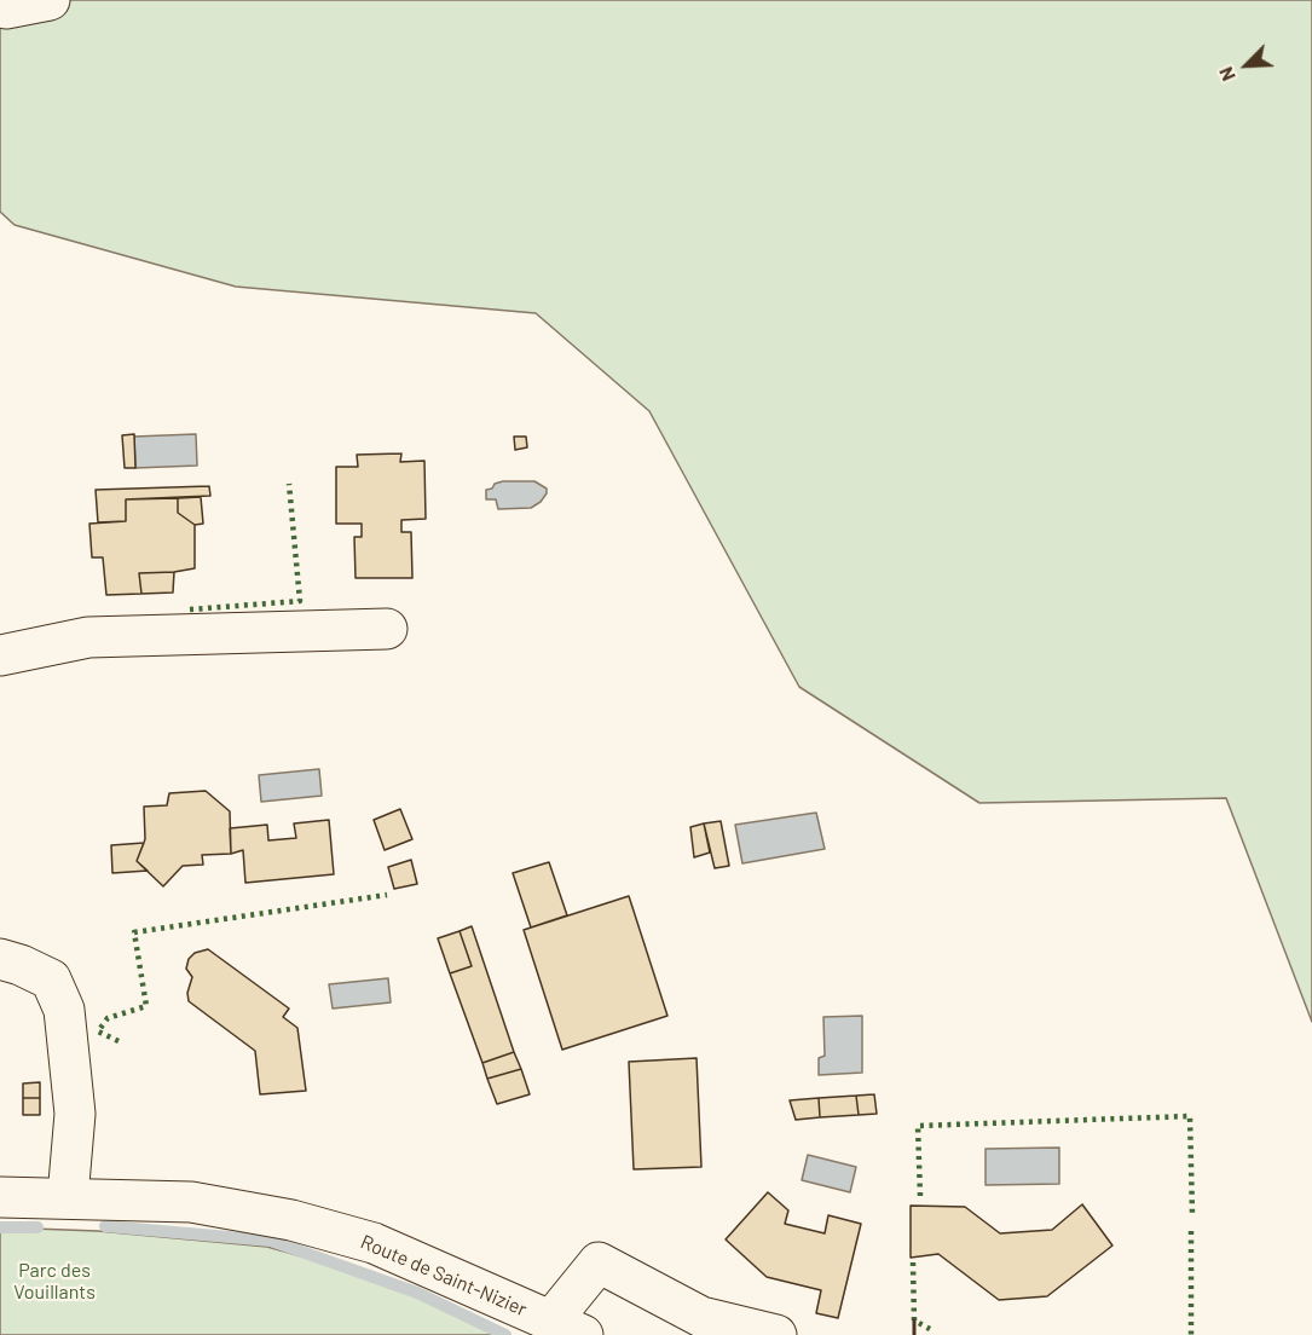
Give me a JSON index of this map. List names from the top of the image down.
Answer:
{
  "streets": {
    "street": ["Route de Saint-Nizier"]
  },
  "parks": ["Parc des Vouillants"],
  "north": "bottom left"
}
